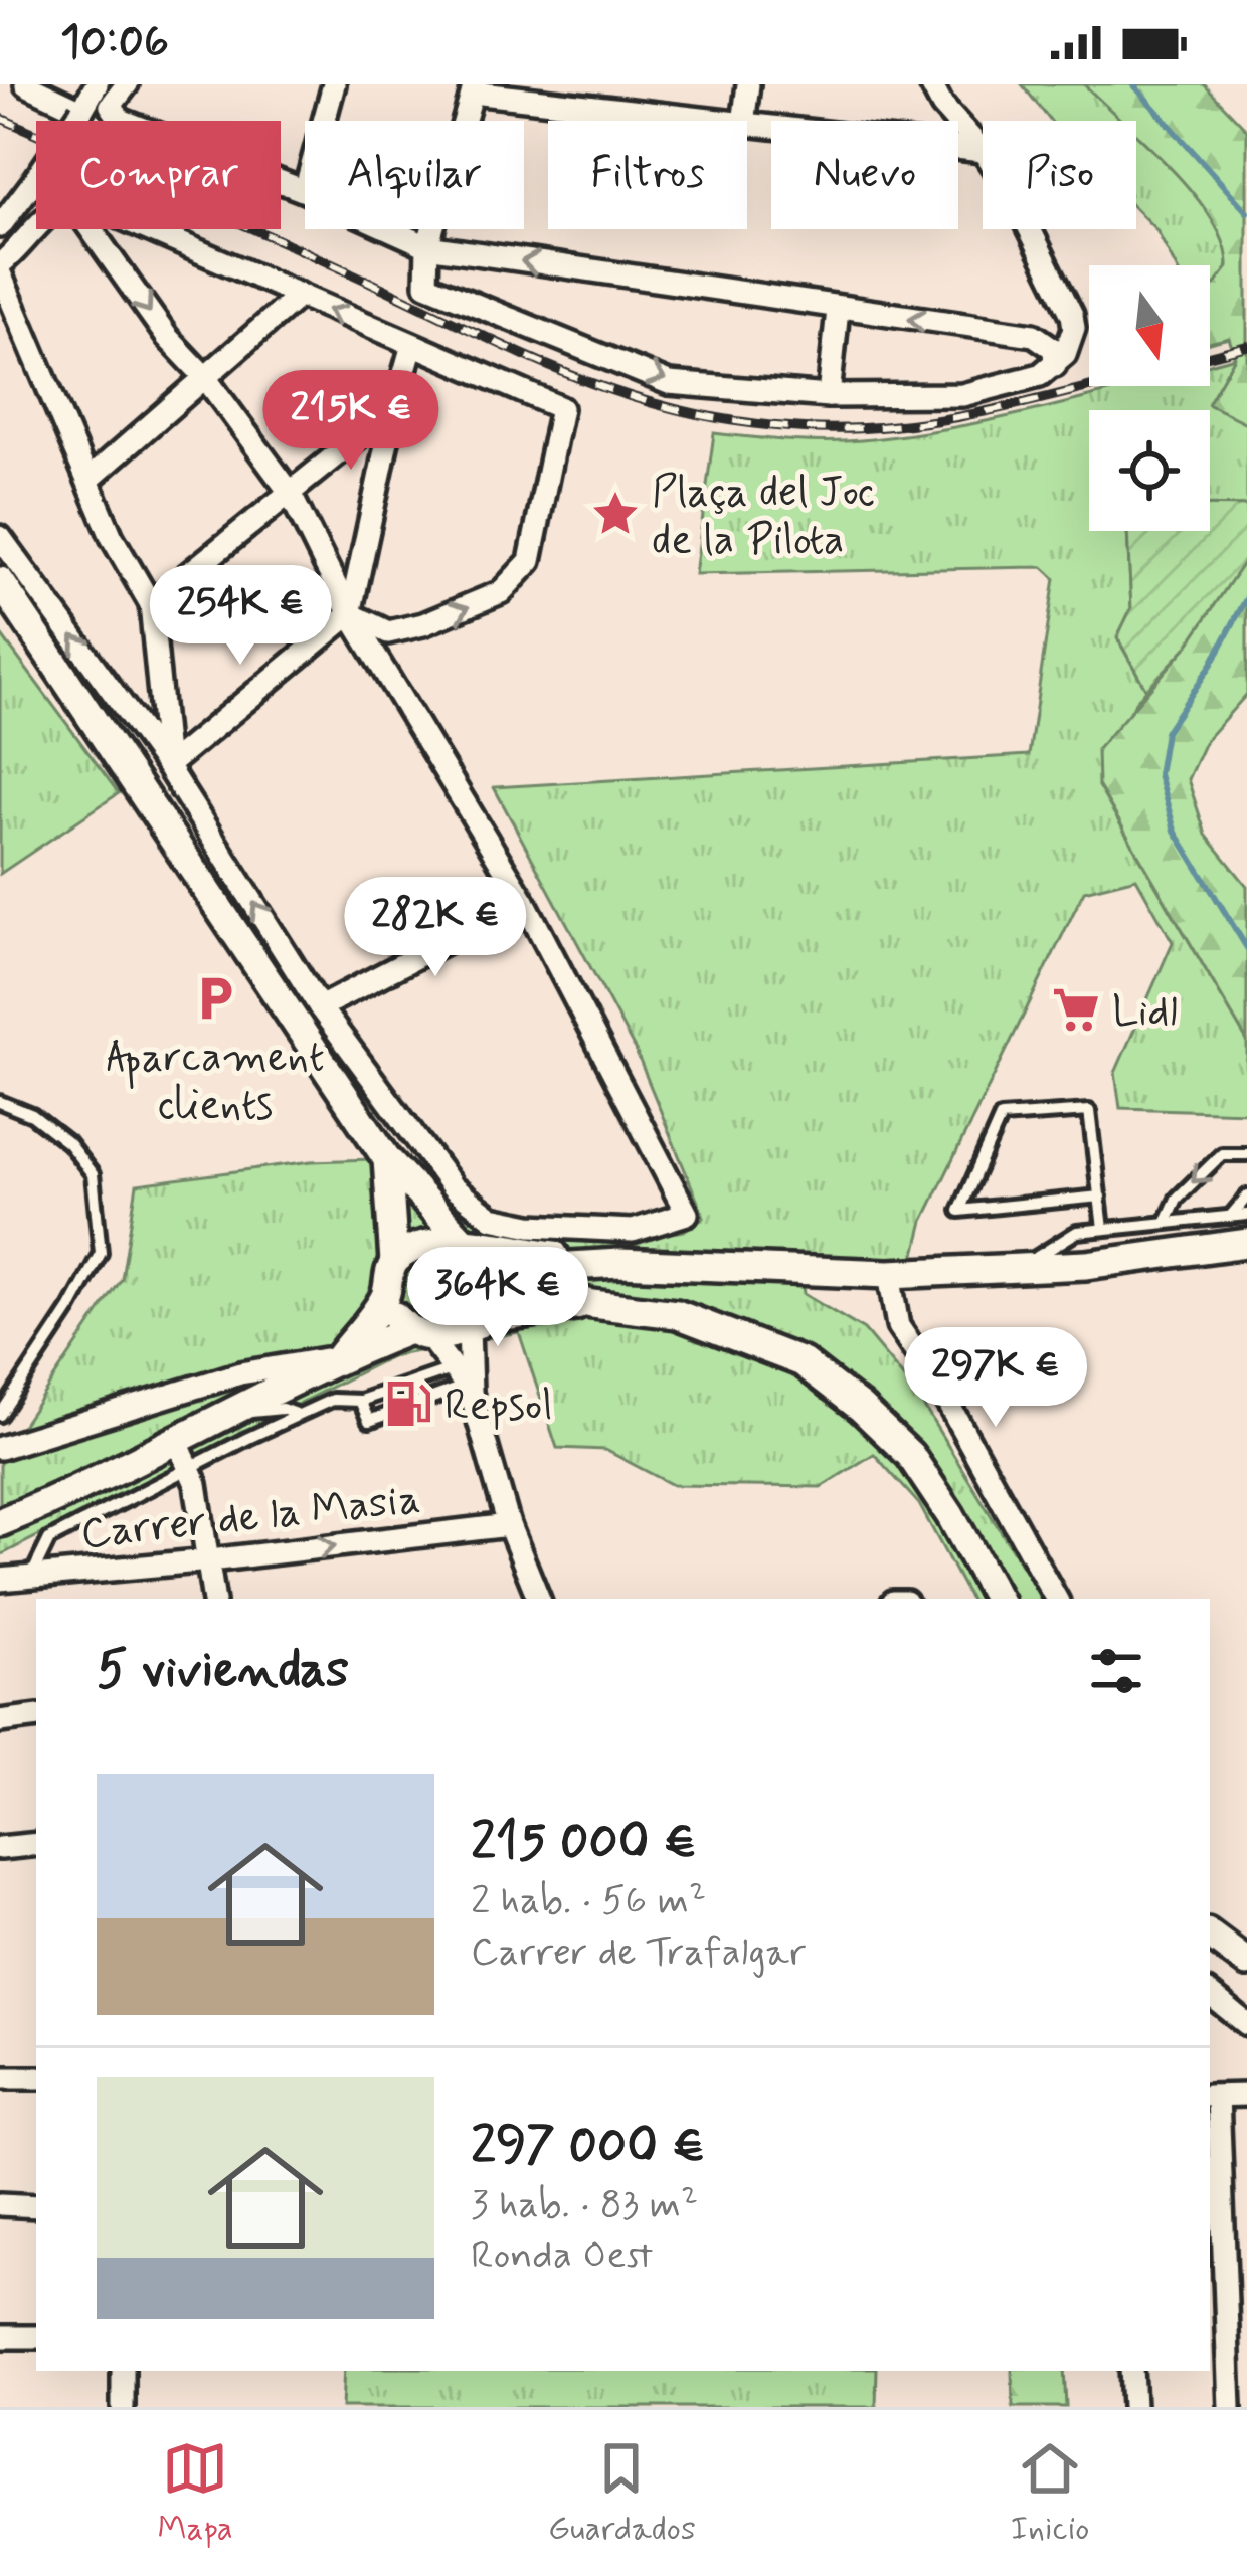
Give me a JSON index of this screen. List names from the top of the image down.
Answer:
{
  "streets": {
    "street": ["Carrer de la Masia"]
  },
  "places": {
    "place": ["Plaça del Joc de la Pilota"],
    "parking": ["Aparcament clients"],
    "supermarket": ["Lidl"],
    "fuel station": ["Repsol"]
  },
  "north": "bottom",
  "page": {
    "status": "10:06",
    "chip": [
      "Comprar",
      "Alquilar",
      "Filtros",
      "Nuevo",
      "Piso"
    ],
    "price": [
      "215K €",
      "254K €",
      "282K €",
      "364K €",
      "297K €"
    ],
    "heading": "5 viviendas",
    "list": [
      {
        "name": "215 000 €",
        "note": "2 hab. · 56 m² · Carrer de Trafalgar"
      },
      {
        "name": "297 000 €",
        "note": "3 hab. · 83 m² · Ronda Oest"
      }
    ],
    "tabs": ["Mapa", "Guardados", "Inicio"]
  }
}
